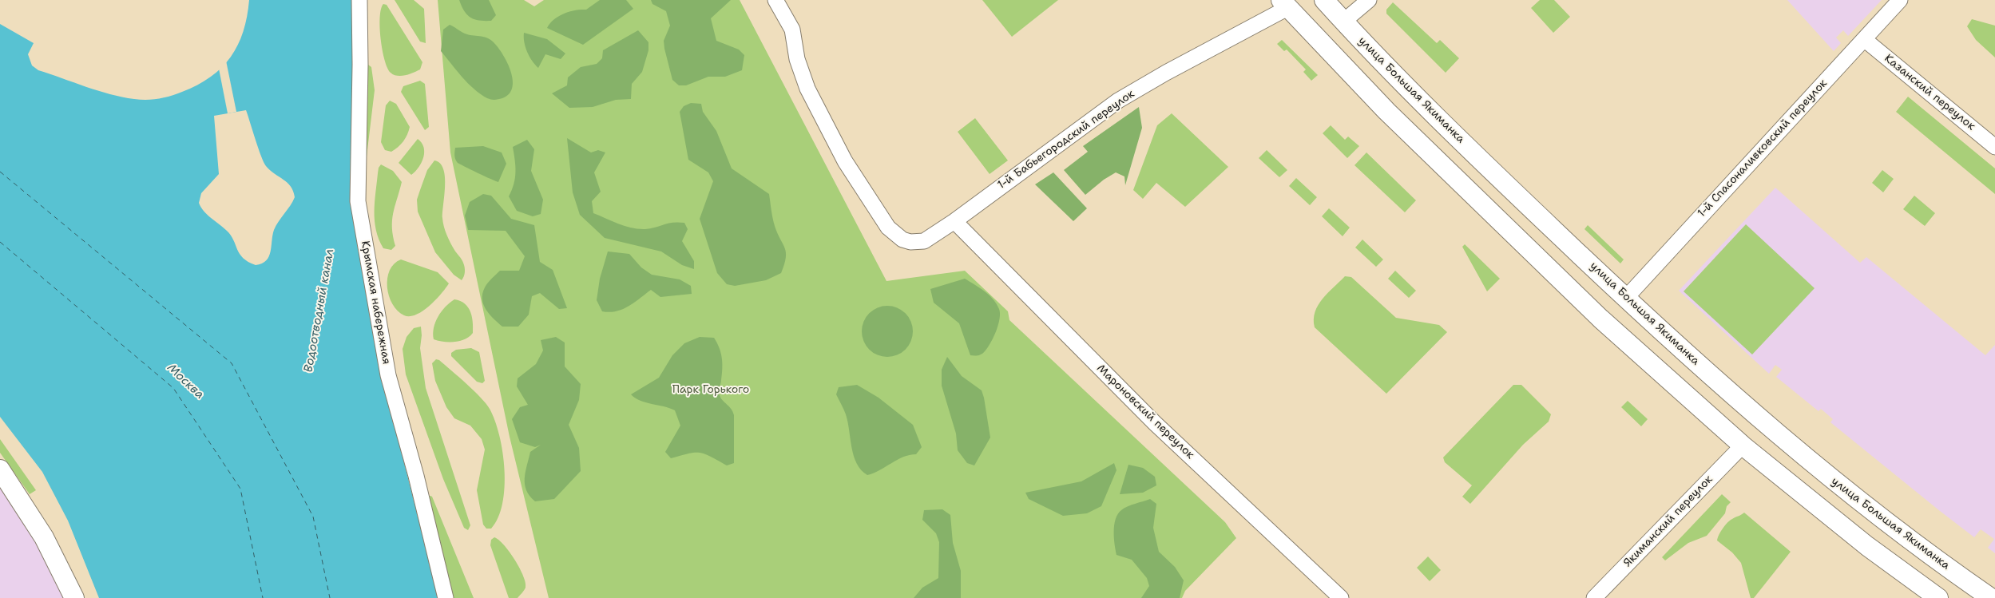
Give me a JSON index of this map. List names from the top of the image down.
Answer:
{
  "streets": {
    "main road": ["улица Большая Якиманка"],
    "street": [
      "Казанский переулок",
      "1-й Бабьегородский переулок",
      "1-й Спасоналивковский переулок",
      "Крымская набережная",
      "Мароновский переулок",
      "Якиманский переулок"
    ]
  },
  "crossings": [
    ["улица Большая Якиманка", "1-й Спасоналивковский переулок"],
    ["Казанский переулок", "1-й Спасоналивковский переулок"],
    ["1-й Бабьегородский переулок", "Мароновский переулок"]
  ],
  "water": ["Водоотводный канал", "Москва"],
  "parks": ["Парк Горького"]
}
